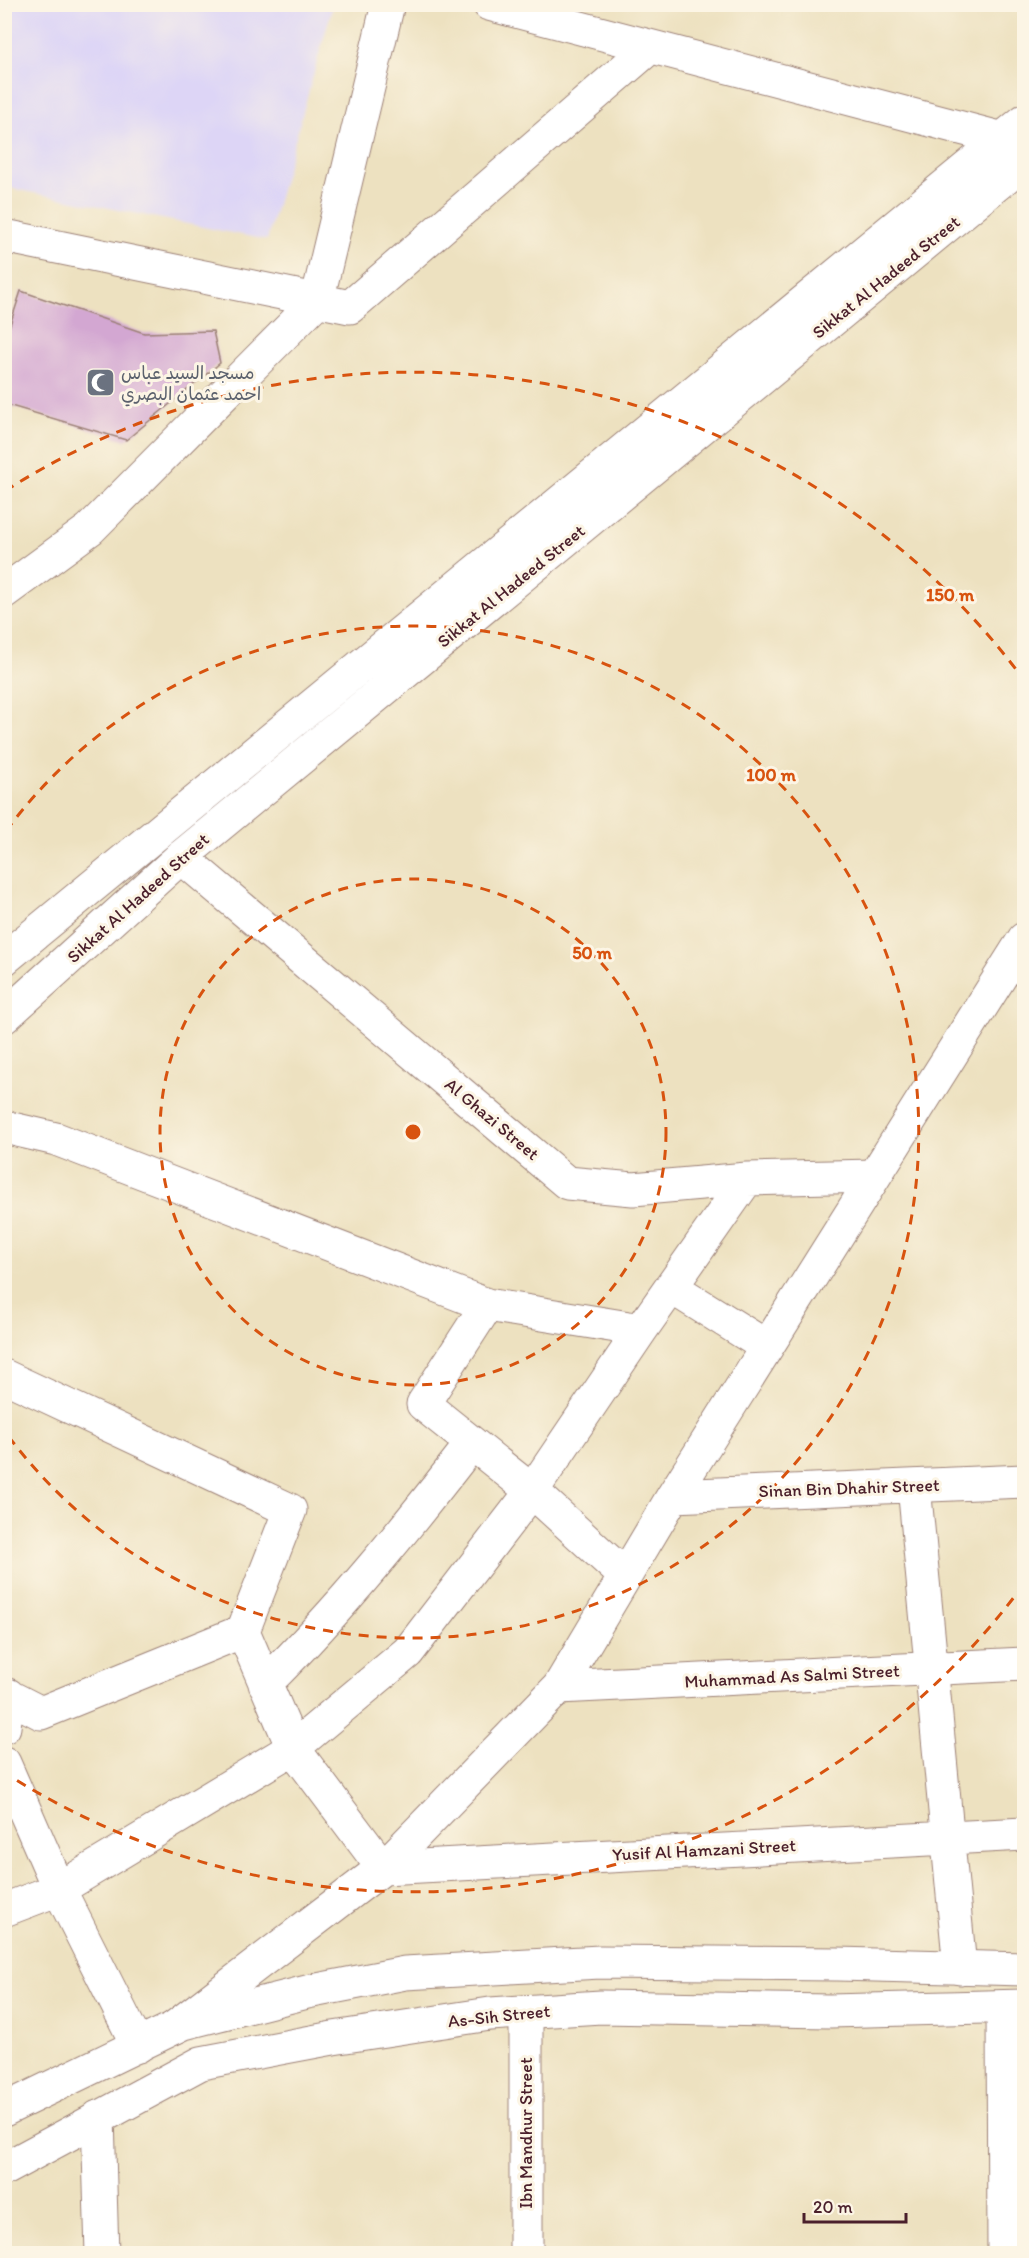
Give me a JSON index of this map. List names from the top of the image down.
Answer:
{
  "streets": {
    "street": [
      "Sikkat Al Hadeed Street",
      "Al Ghazi Street",
      "Sinan Bin Dhahir Street",
      "Muhammad As Salmi Street",
      "Yusif Al Hamzani Street",
      "As-Sih Street",
      "Ibn Mandhur Street"
    ]
  },
  "crossings": [
    ["Sikkat Al Hadeed Street", "Al Ghazi Street"],
    ["As-Sih Street", "Ibn Mandhur Street"]
  ],
  "places": {
    "mosque": ["مسجد السيد عباس احمد عثمان البصري"]
  },
  "scale_bar": "20 m",
  "rings": ["150 m", "100 m", "50 m"]
}
